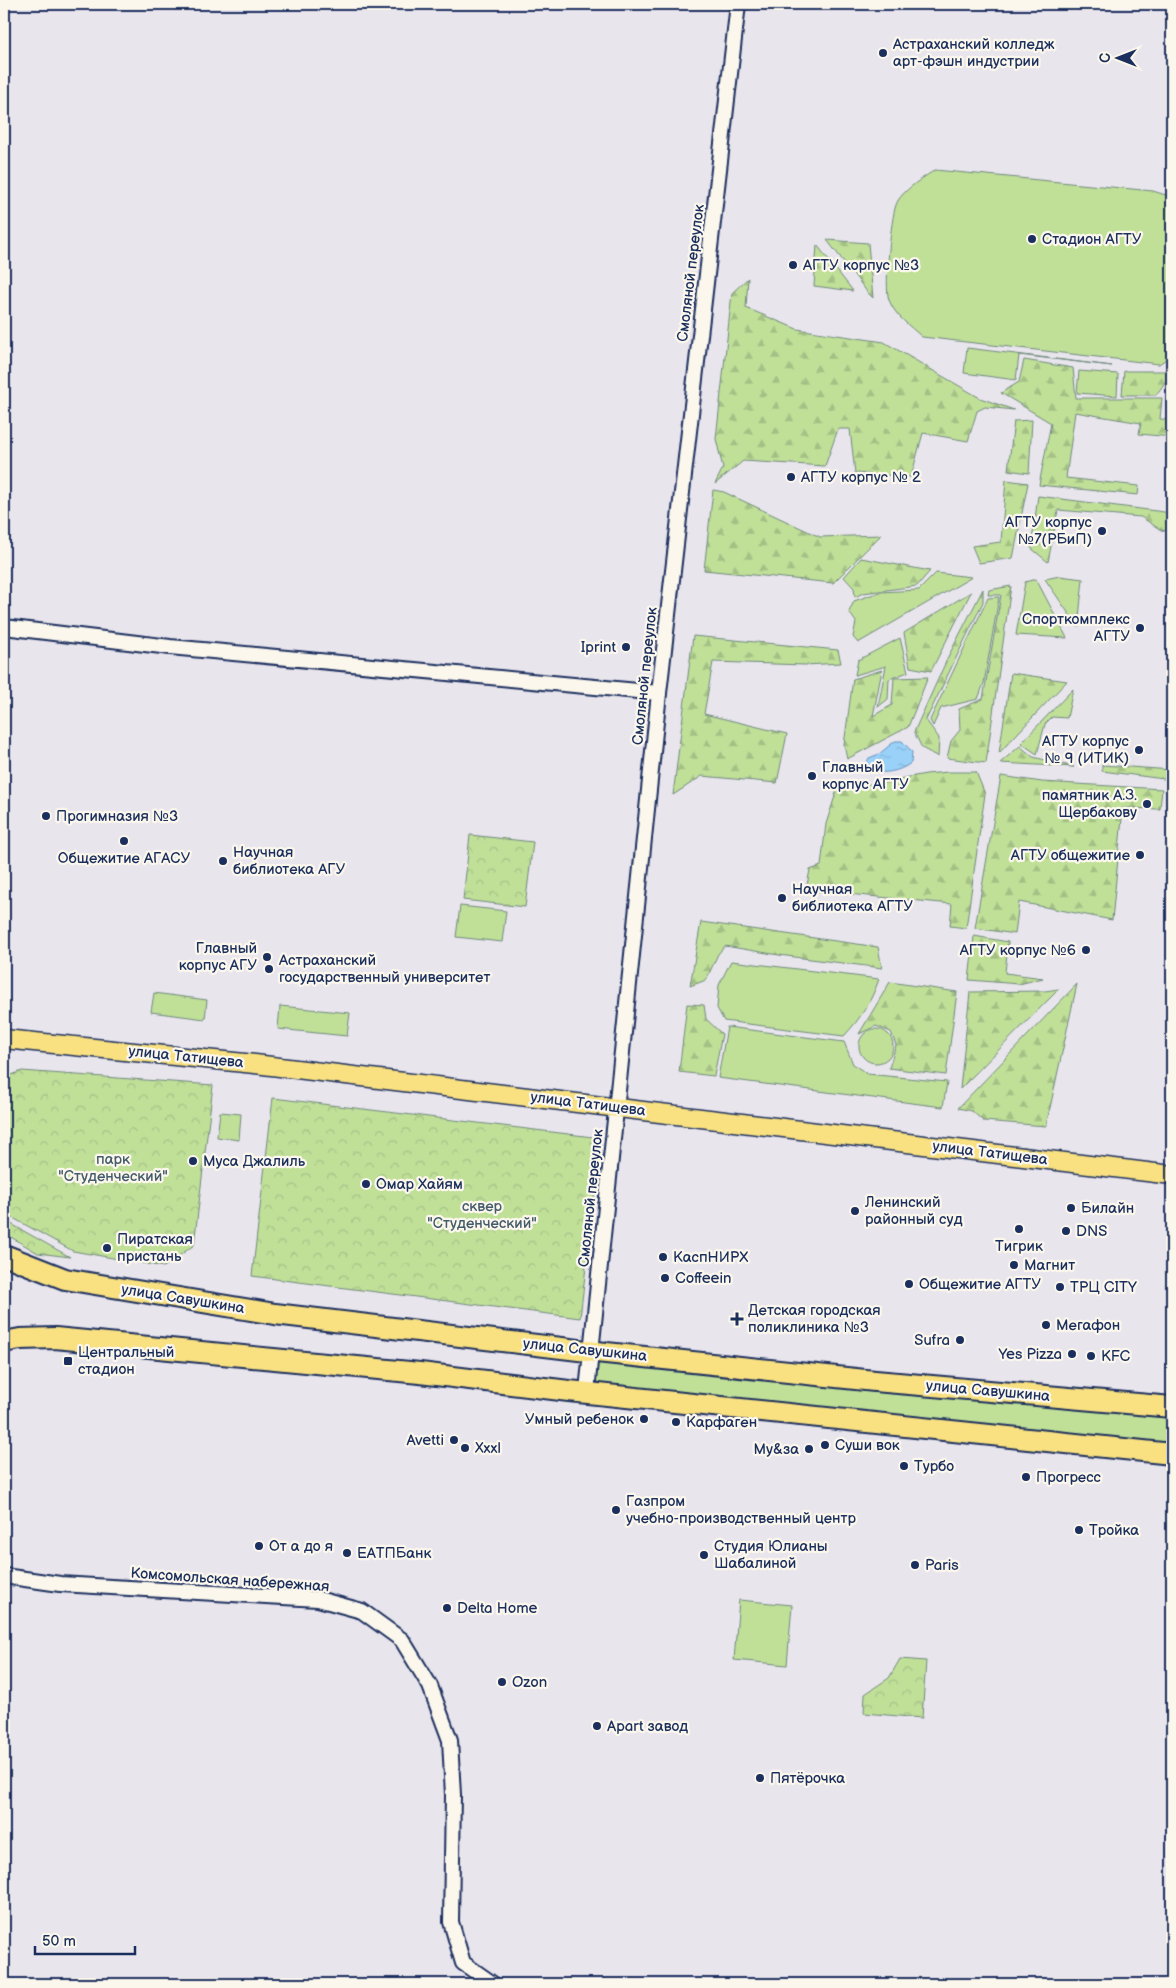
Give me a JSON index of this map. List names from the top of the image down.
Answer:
{
  "streets": {
    "highway": ["улица Савушкина"],
    "main road": ["улица Татищева"],
    "street": ["Смоляной переулок", "Комсомольская набережная"]
  },
  "crossings": [
    ["Смоляной переулок", "улица Татищева"],
    ["Смоляной переулок", "улица Савушкина"]
  ],
  "parks": ["парк \"Студенческий\"", "сквер \"Студенческий\""],
  "places": {
    "other": [
      "Астраханский колледж арт-фэшн индустрии",
      "Стадион АГТУ",
      "АГТУ корпус №3",
      "АГТУ корпус № 2",
      "АГТУ корпус №7(РБиП)",
      "Спорткомплекс АГТУ",
      "Iprint",
      "АГТУ корпус № 9 (ИТИК)",
      "Главный корпус АГТУ",
      "памятник А.З. Щербакову",
      "Прогимназия №3",
      "Общежитие АГАСУ",
      "АГТУ общежитие",
      "Научная библиотека АГУ",
      "Научная библиотека АГТУ",
      "АГТУ корпус №6",
      "Главный корпус АГУ",
      "Астраханский государственный университет",
      "Муса Джалиль",
      "Омар Хайям",
      "Билайн",
      "Ленинский районный суд",
      "Тигрик",
      "DNS",
      "Пиратская пристань",
      "КаспНИРХ",
      "Магнит",
      "Coffeein",
      "Общежитие АГТУ",
      "ТРЦ CITY",
      "Мегафон",
      "Sufra",
      "Yes Pizza",
      "KFC",
      "Умный ребенок",
      "Карфаген",
      "Avetti",
      "Суши вок",
      "Xxxl",
      "Му&за",
      "Турбо",
      "Прогресс",
      "Газпром учебно-производственный центр",
      "Тройка",
      "От а до я",
      "ЕАТПБанк",
      "Студия Юлианы Шабалиной",
      "Paris",
      "Delta Home",
      "Ozon",
      "Apart завод",
      "Пятёрочка"
    ],
    "health": ["Детская городская поликлиника №3"],
    "transit": ["Центральный стадион"]
  },
  "scale_bar": "50 m",
  "north": "left"
}
